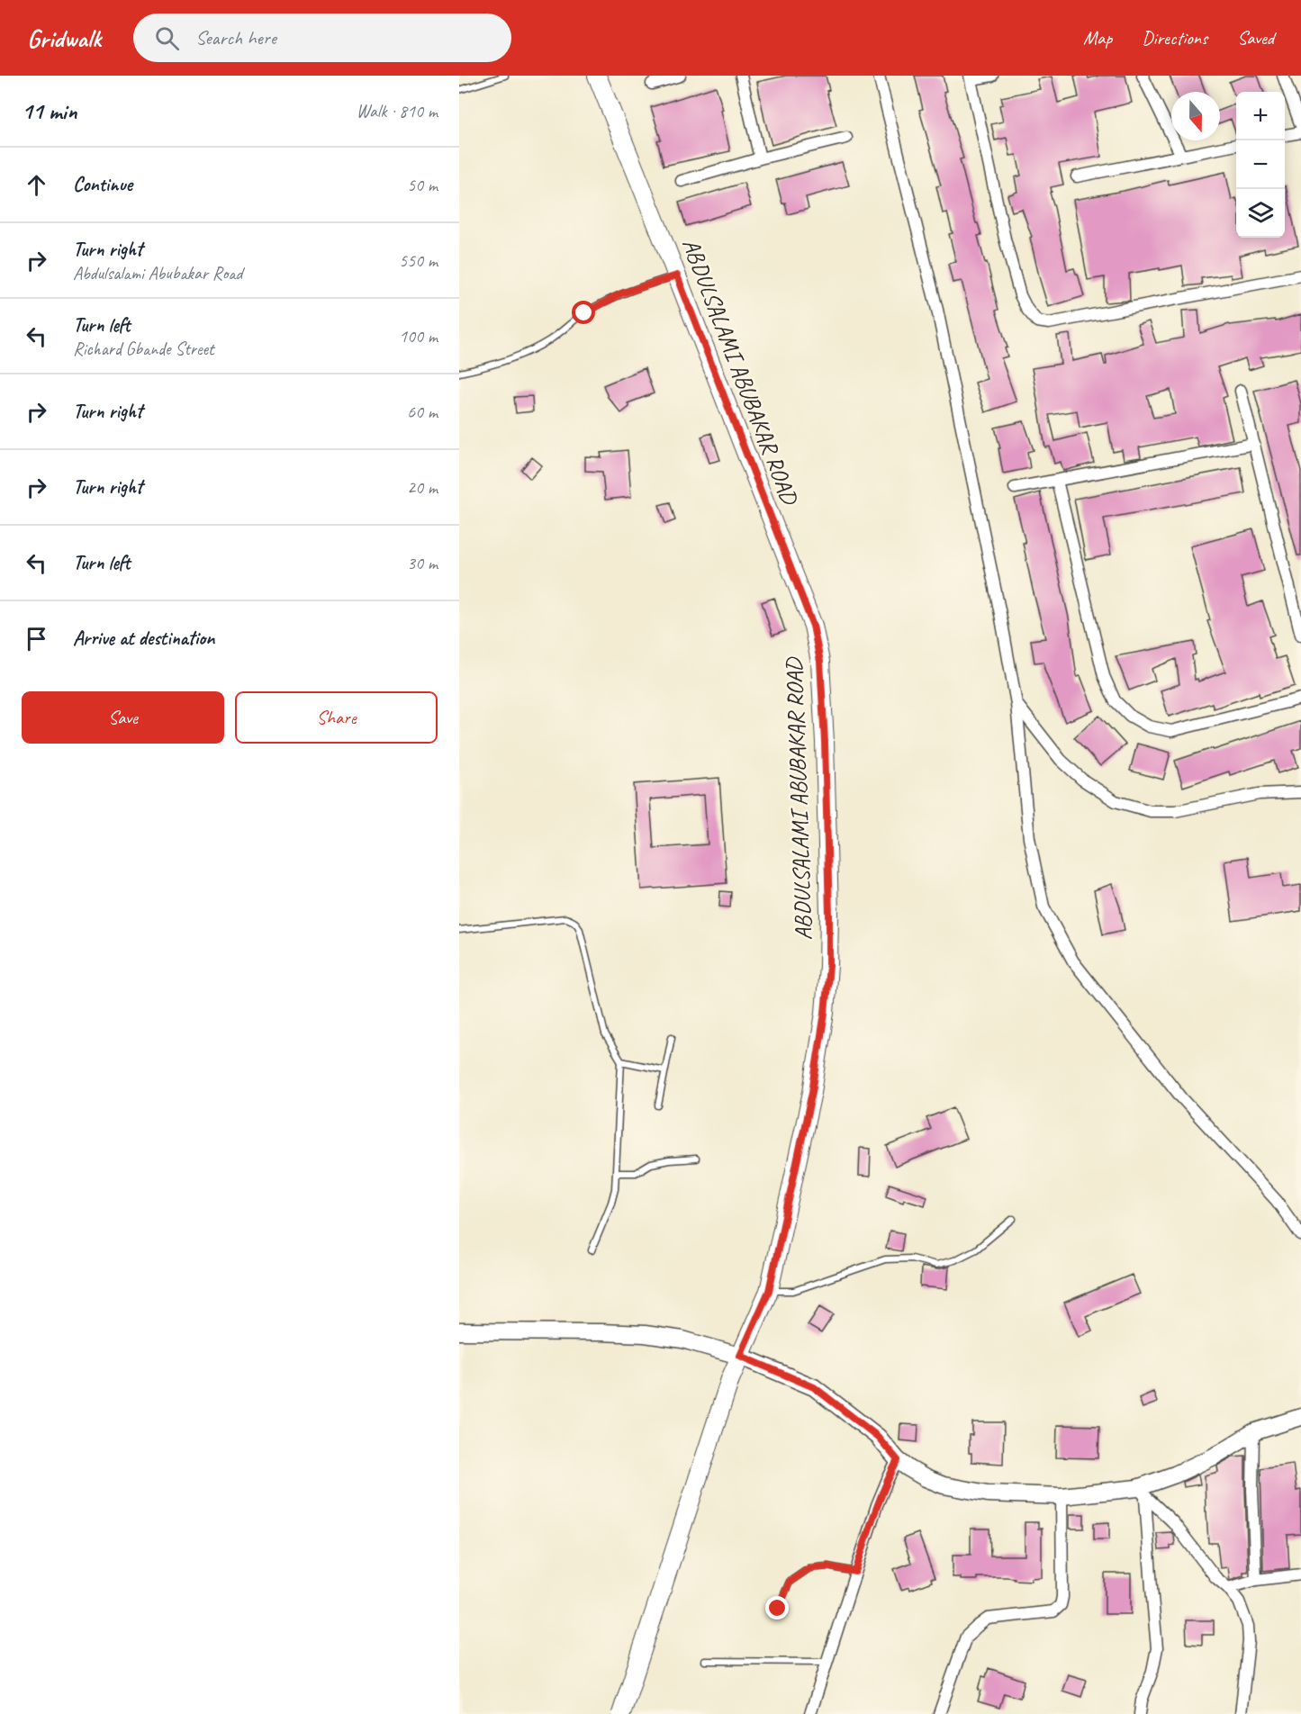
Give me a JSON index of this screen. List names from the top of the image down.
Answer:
{
  "streets": {
    "main road": ["ABDULSALAMI ABUBAKAR ROAD"]
  },
  "north": "bottom",
  "page": {
    "header": "Gridwalk",
    "search": "Search here",
    "nav": ["Map", "Directions", "Saved"],
    "heading": ["11 min", "Walk · 810 m"],
    "map_buttons": ["+", "−"],
    "list": [
      ["Continue", "50 m"],
      ["Turn right", "Abdulsalami Abubakar Road", "550 m"],
      ["Turn left", "Richard Gbande Street", "100 m"],
      ["Turn right", "60 m"],
      ["Turn right", "20 m"],
      ["Turn left", "30 m"],
      "Arrive at destination"
    ],
    "buttons": ["Save", "Share"]
  }
}
